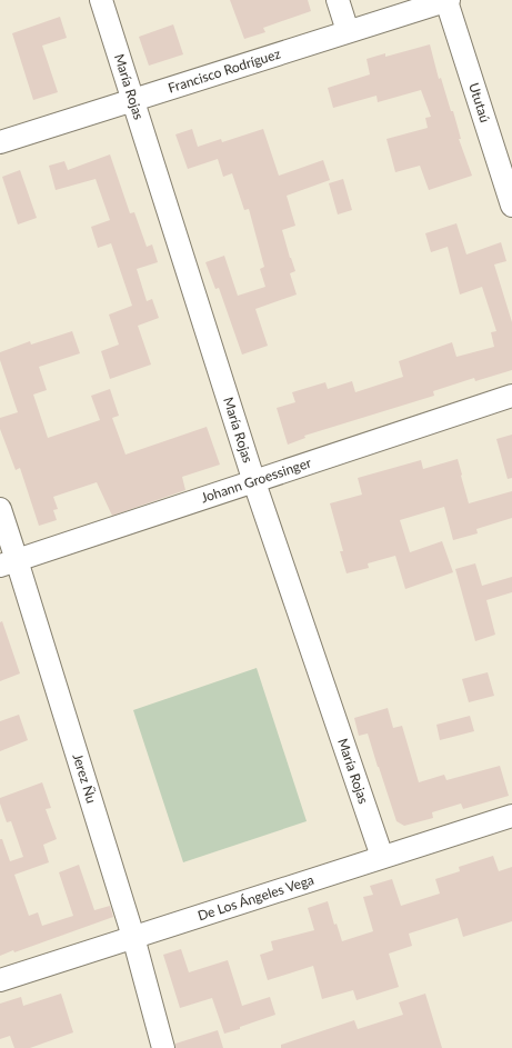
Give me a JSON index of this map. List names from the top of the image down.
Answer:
{
  "streets": {
    "street": [
      "Francisco Rodríguez",
      "María Rojas",
      "Ututaú",
      "Johann Groessinger",
      "Jerez Ñu",
      "De Los Ángeles Vega"
    ]
  },
  "crossings": [
    ["Francisco Rodríguez", "María Rojas"],
    ["Francisco Rodríguez", "Ututaú"],
    ["María Rojas", "Johann Groessinger"],
    ["María Rojas", "De Los Ángeles Vega"],
    ["Johann Groessinger", "Jerez Ñu"],
    ["Jerez Ñu", "De Los Ángeles Vega"]
  ]
}
